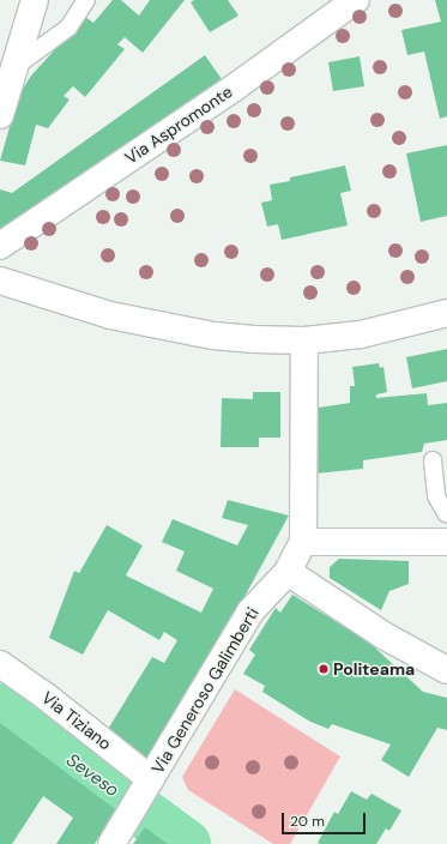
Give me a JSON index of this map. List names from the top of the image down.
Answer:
{
  "streets": {
    "street": ["Via Aspromonte", "Via Generoso Galimberti", "Via Tiziano"]
  },
  "crossings": [
    ["Via Generoso Galimberti", "Via Tiziano"]
  ],
  "water": ["Seveso"],
  "places": ["Politeama"],
  "scale_bar": "20 m"
}
